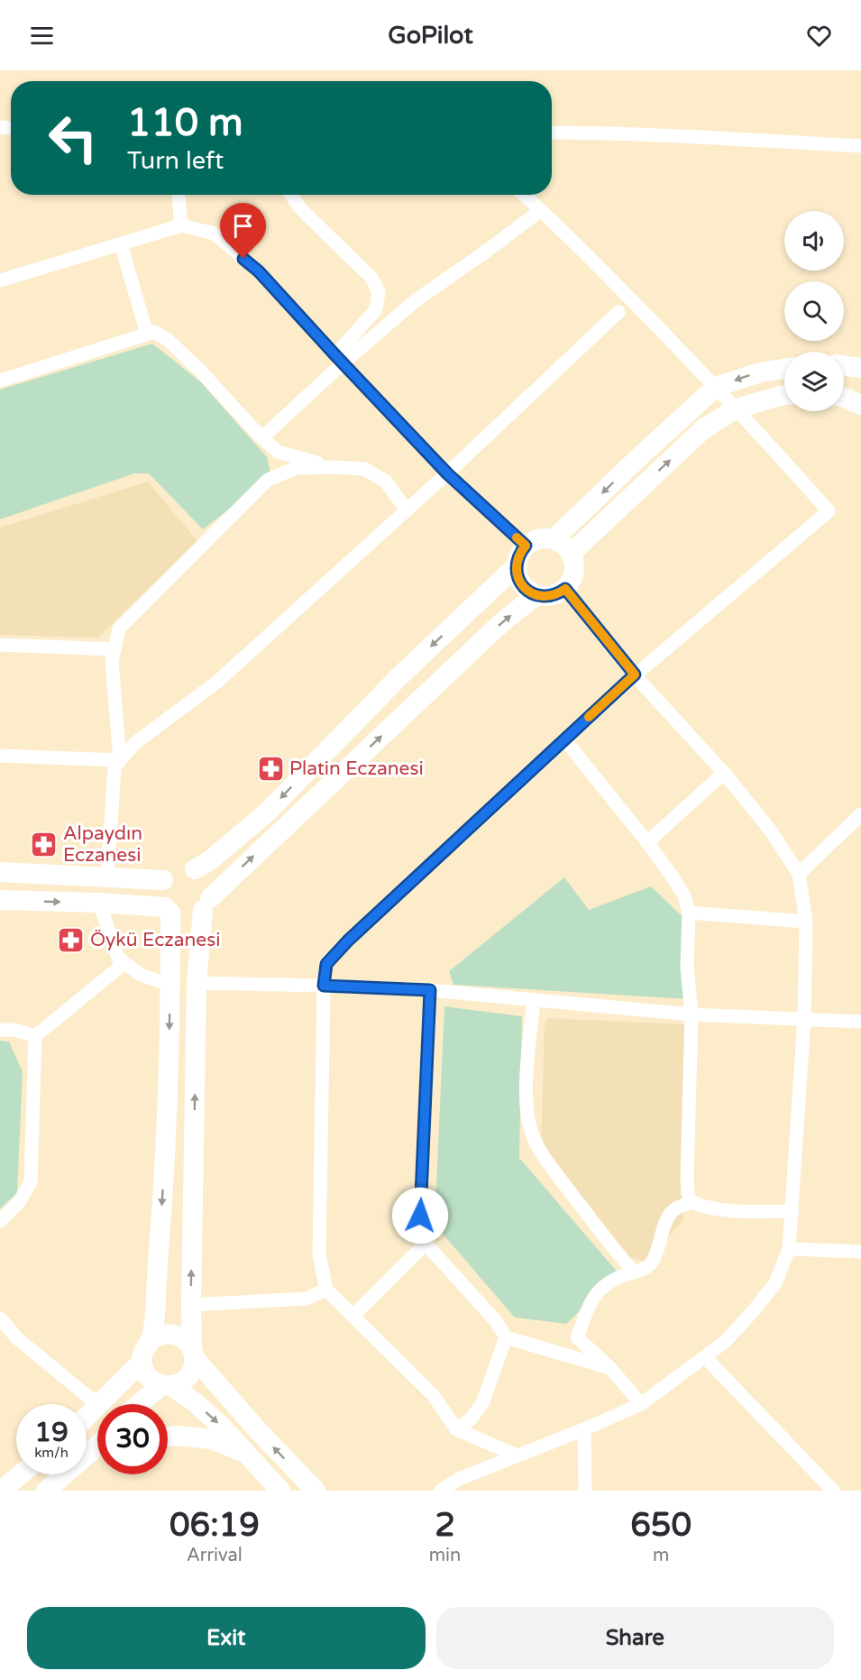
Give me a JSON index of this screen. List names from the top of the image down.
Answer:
{
  "places": {
    "pharmacy": ["Platin Eczanesi", "Alpaydın Eczanesi", "Öykü Eczanesi"]
  },
  "page": {
    "header": "GoPilot",
    "turn": ["110 m", "Turn left"],
    "speed": "19 km/h",
    "limit": "30",
    "eta": [
      "06:19",
      "Arrival",
      "2",
      "min",
      "650",
      "m"
    ],
    "buttons": ["Exit", "Share"]
  }
}
